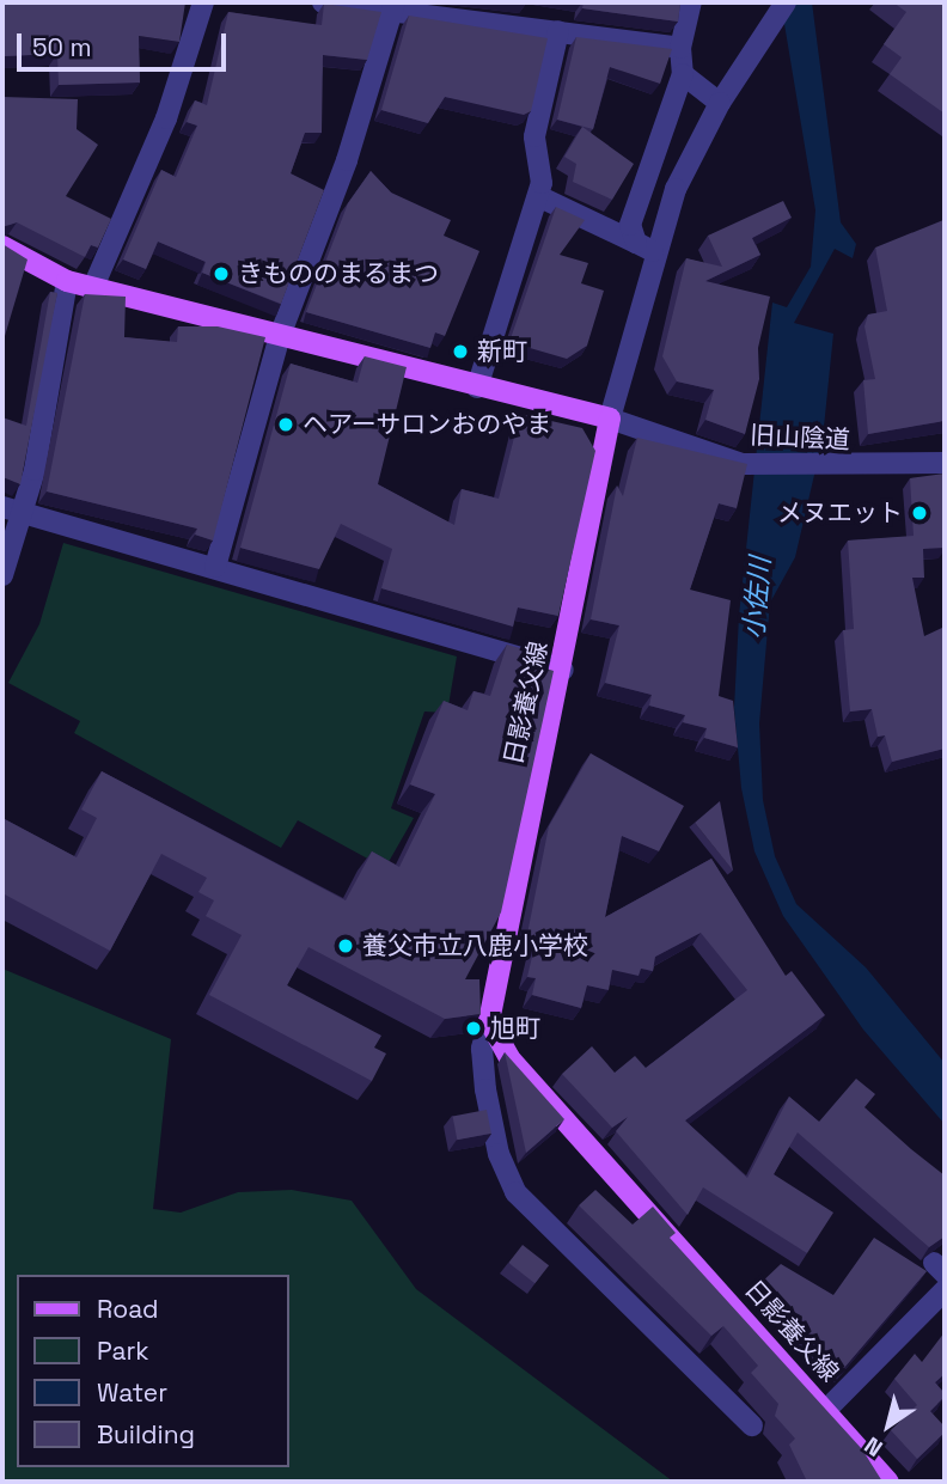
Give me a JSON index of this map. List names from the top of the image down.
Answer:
{
  "streets": {
    "main road": ["日影養父線"],
    "street": ["旧山陰道"]
  },
  "crossings": [
    ["旧山陰道", "日影養父線"]
  ],
  "water": ["小佐川"],
  "places": [
    "きもののまるまつ",
    "新町",
    "ヘアーサロンおのやま",
    "メヌエット",
    "養父市立八鹿小学校",
    "旭町"
  ],
  "legend": [
    "Road",
    "Park",
    "Water",
    "Building"
  ],
  "scale_bar": "50 m",
  "north": "bottom left"
}
